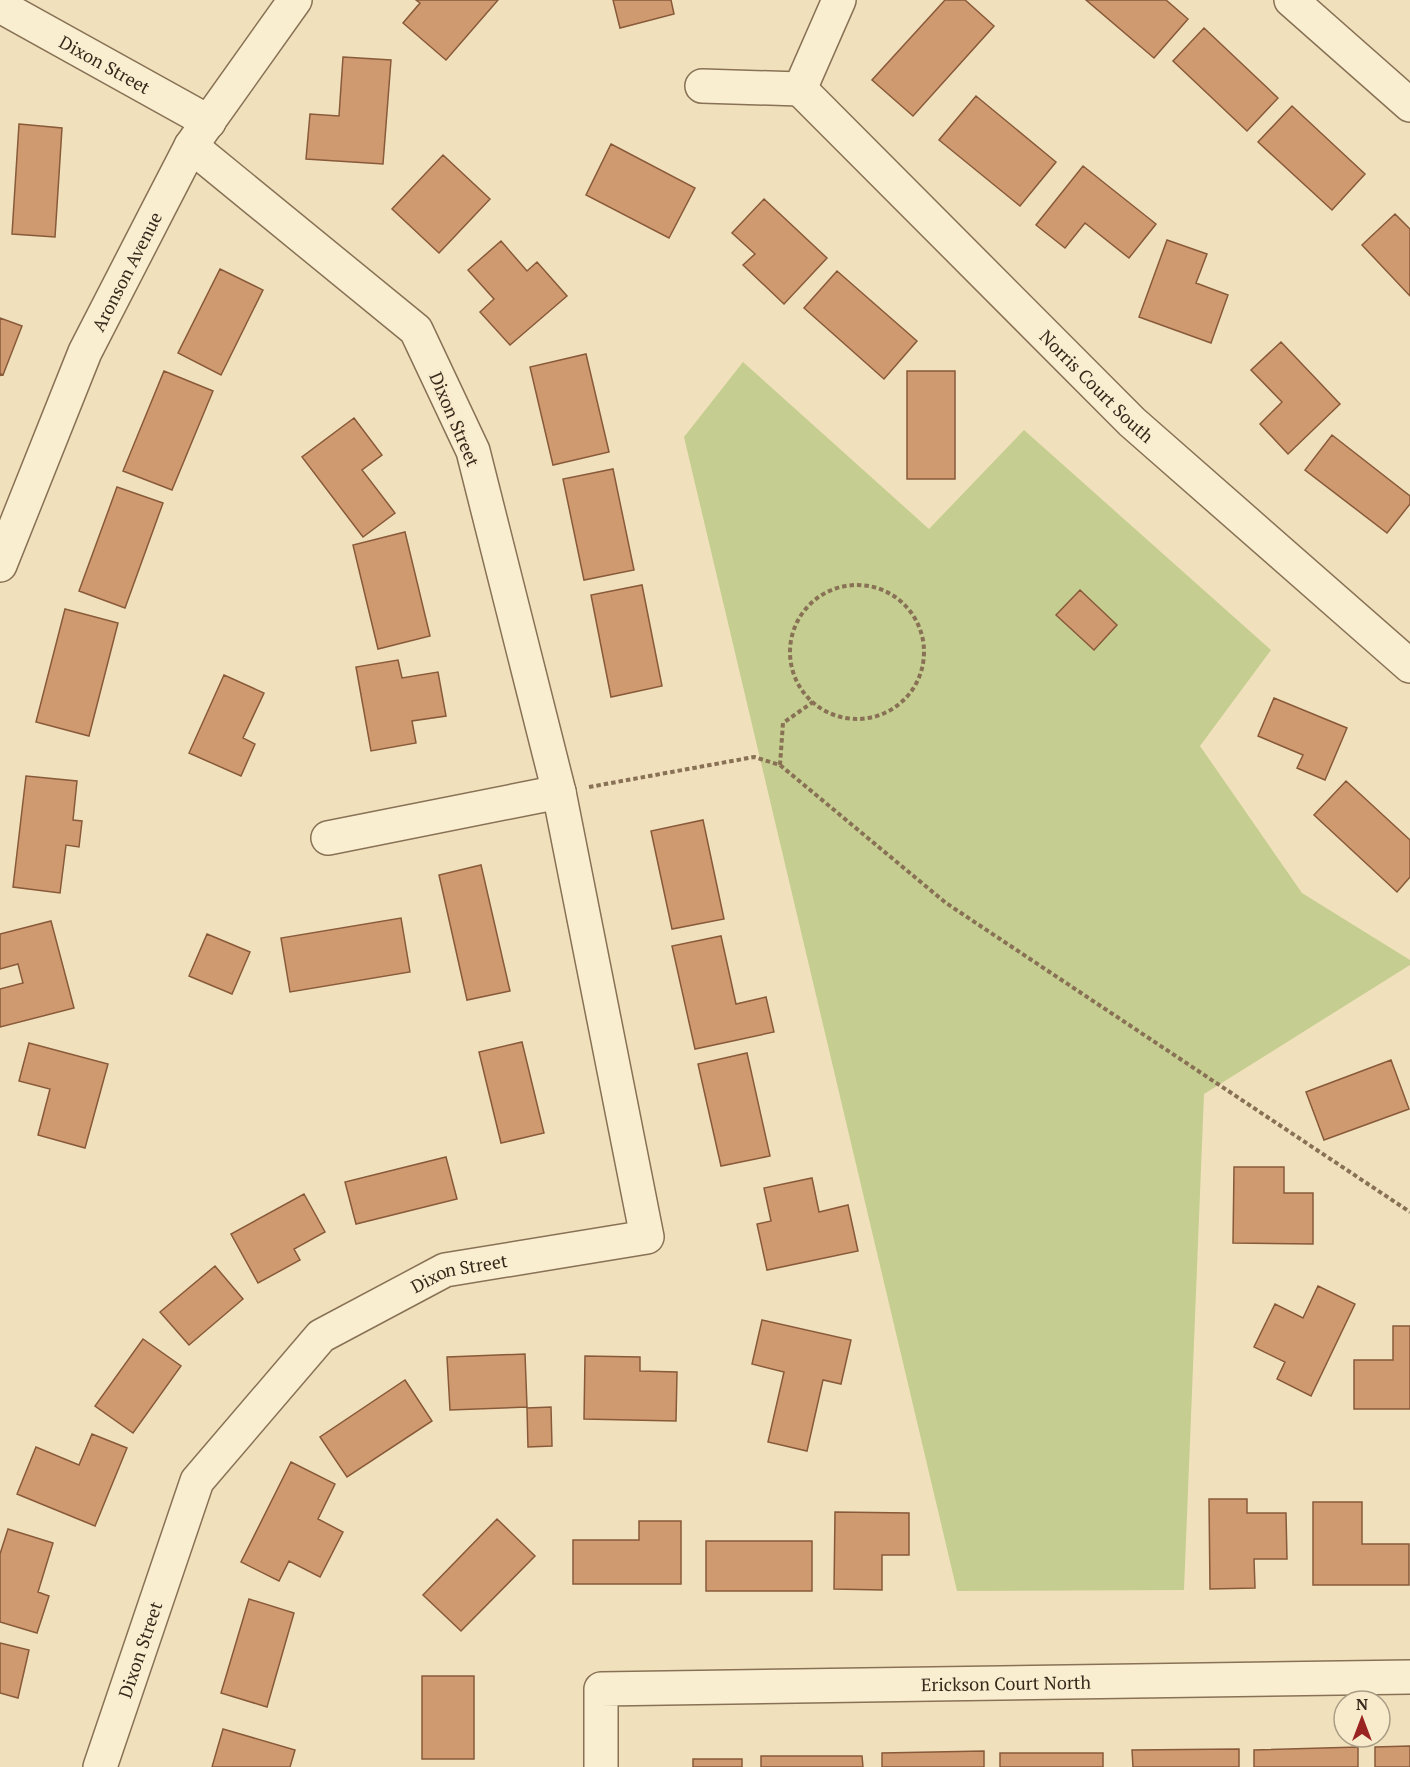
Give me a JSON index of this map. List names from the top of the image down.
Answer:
{
  "streets": {
    "street": [
      "Dixon Street",
      "Aronson Avenue",
      "Norris Court South",
      "Erickson Court North"
    ]
  },
  "crossings": [
    ["Dixon Street", "Aronson Avenue"]
  ],
  "north": "top"
}
